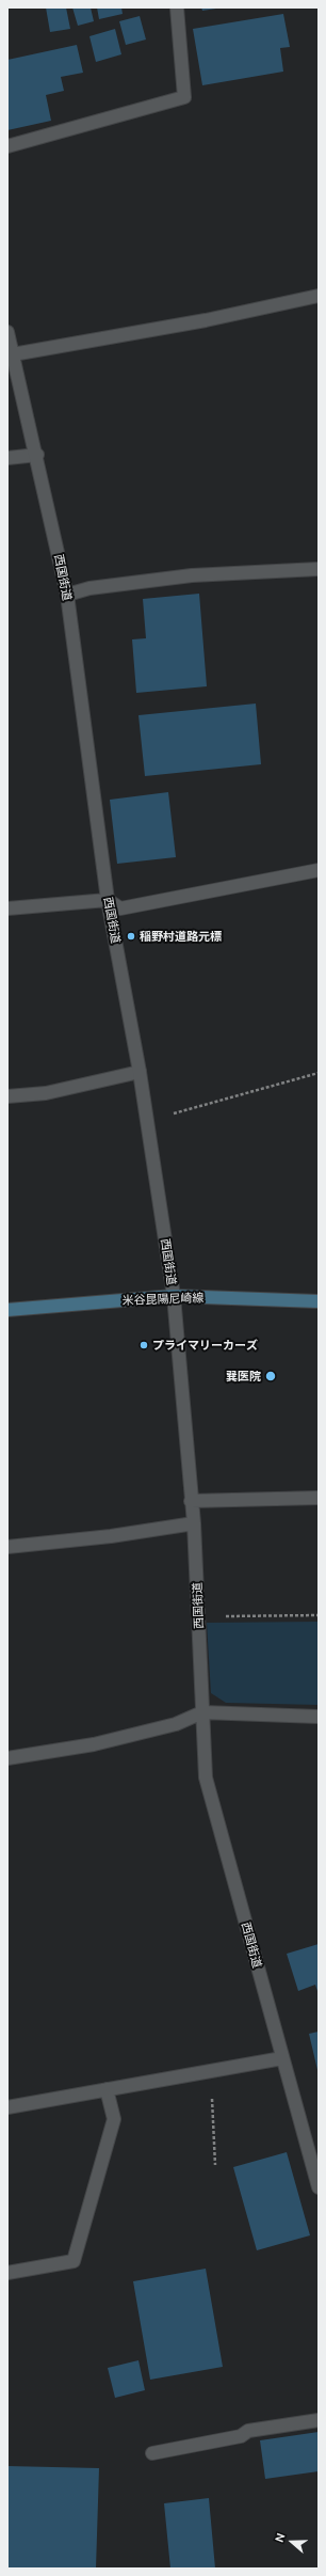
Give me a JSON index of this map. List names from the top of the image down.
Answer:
{
  "streets": {
    "main road": ["米谷昆陽尼崎線"],
    "street": ["西国街道"]
  },
  "crossings": [
    ["西国街道", "米谷昆陽尼崎線"]
  ],
  "places": ["稲野村道路元標", "プライマリーカーズ", "巽医院"],
  "north": "left"
}
